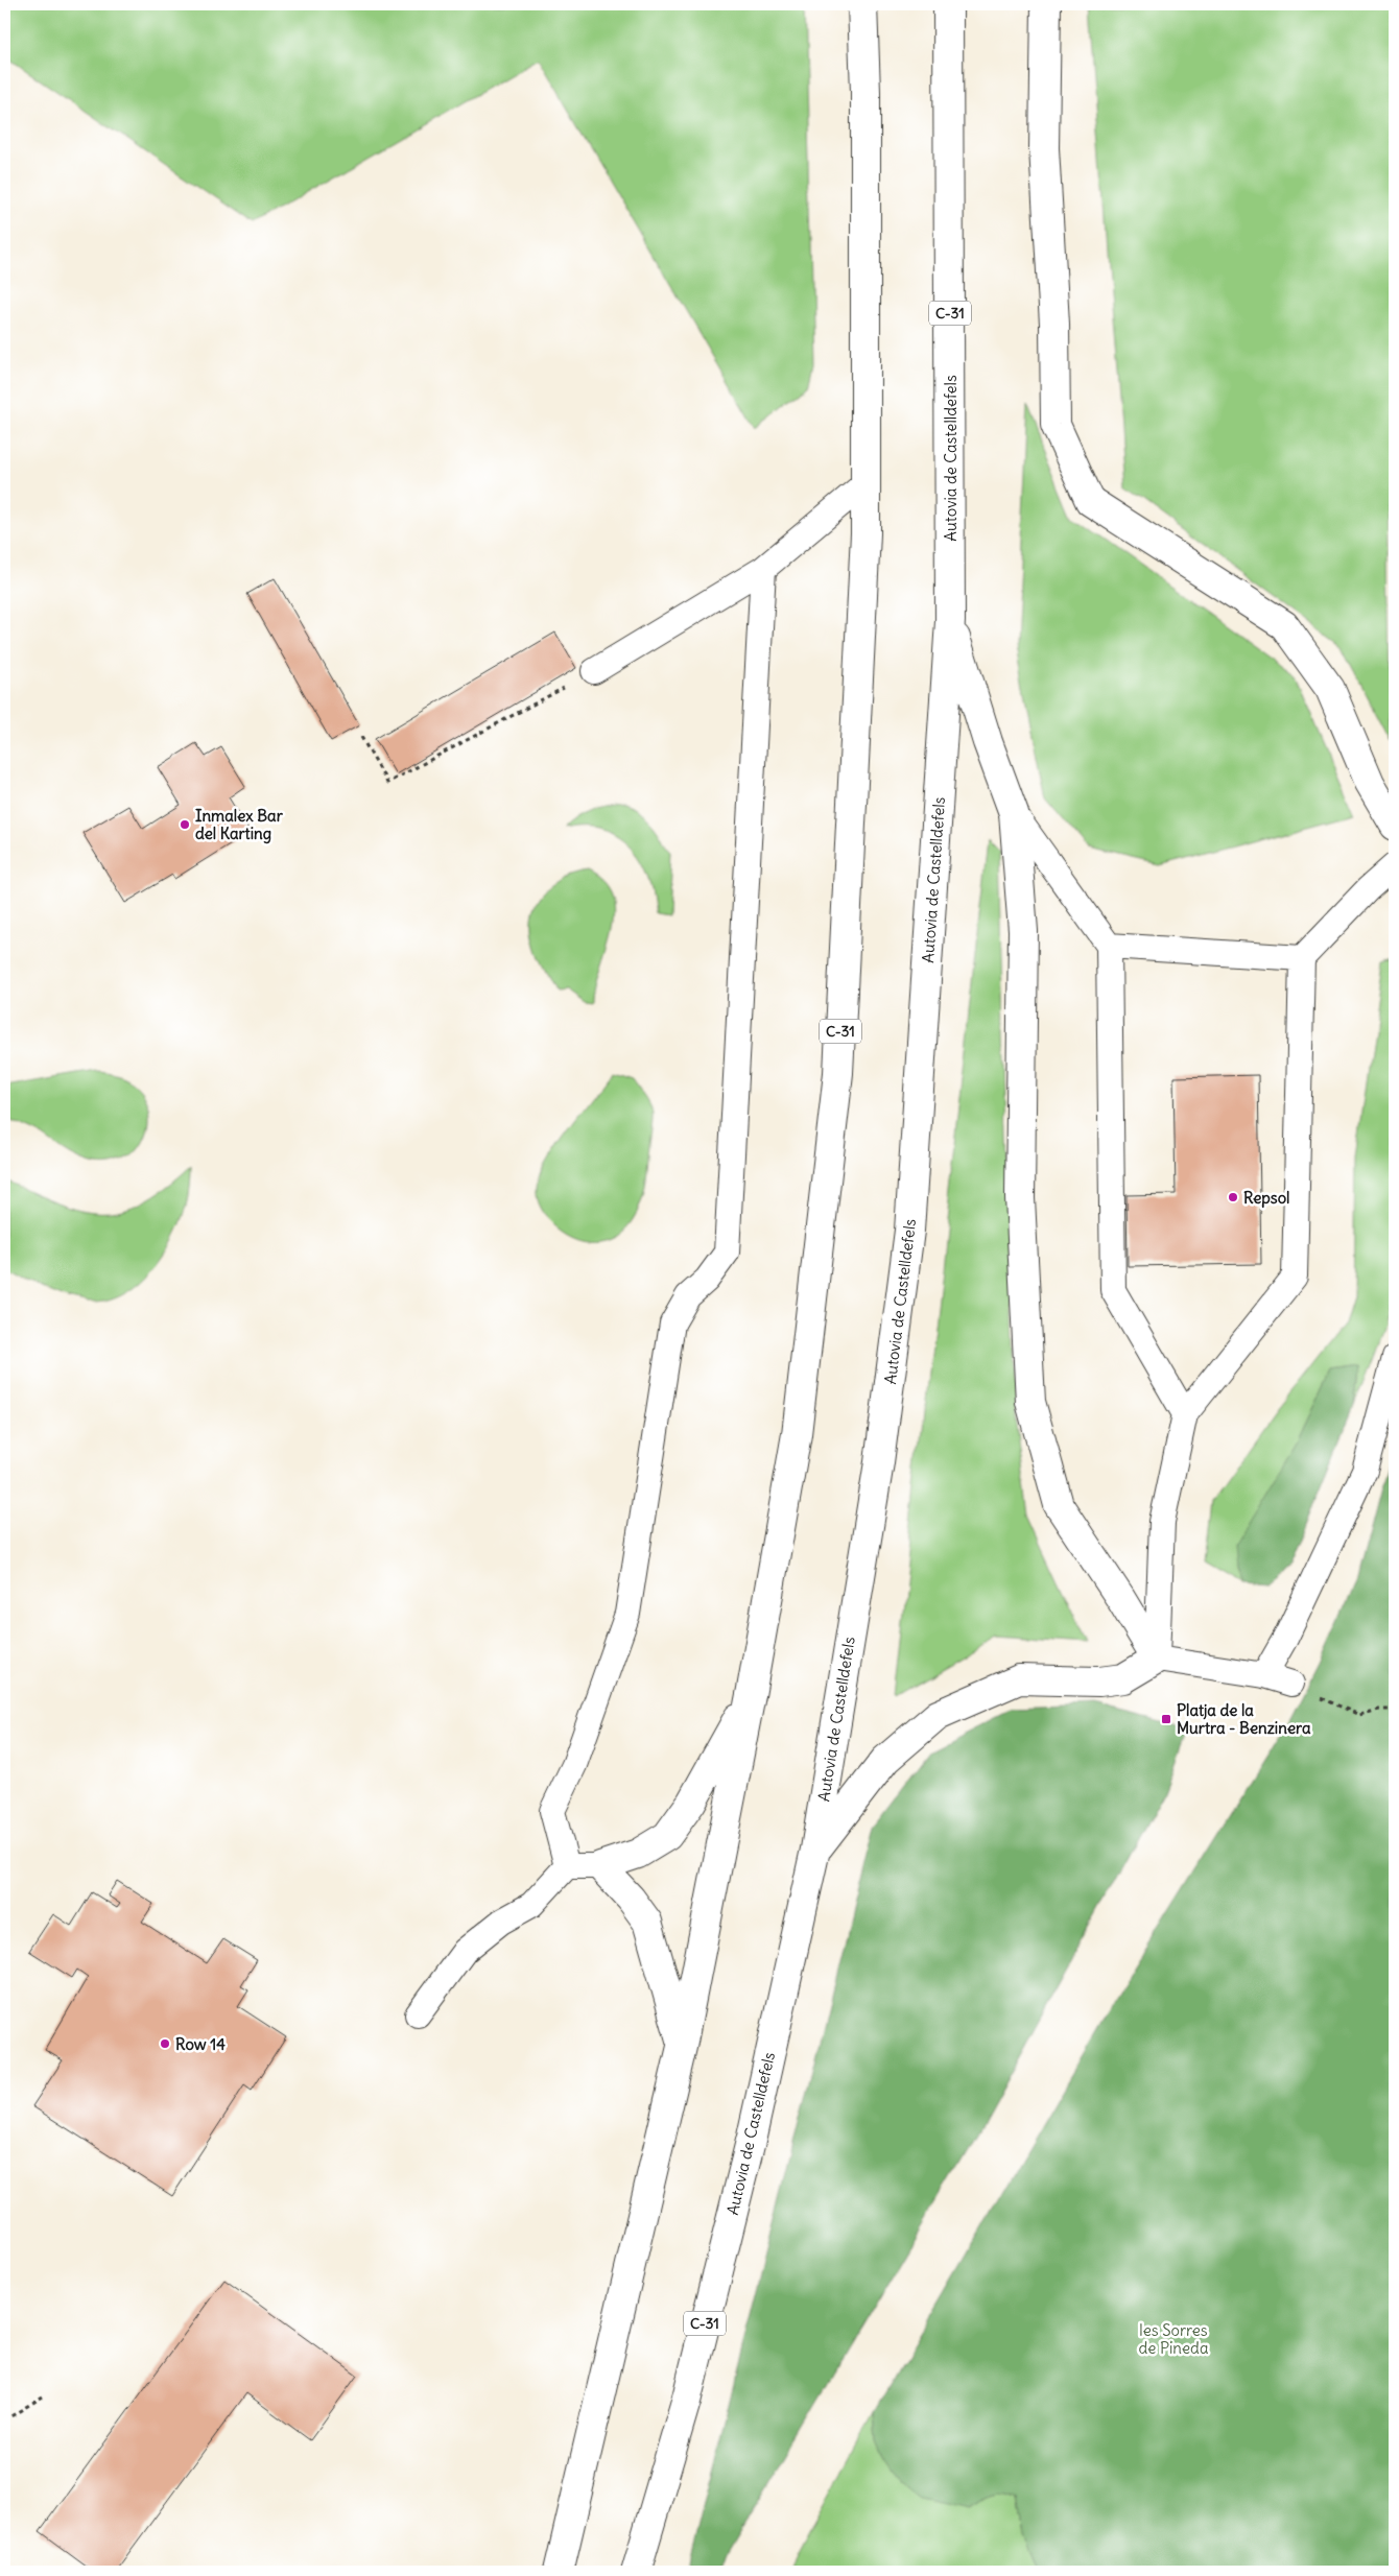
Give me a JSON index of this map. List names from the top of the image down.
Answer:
{
  "streets": {
    "main road": ["C-31", "Autovia de Castelldefels"]
  },
  "parks": ["les Sorres de Pineda"],
  "places": {
    "other": ["Inmalex Bar del Karting", "Repsol", "Row 14"],
    "transit": ["Platja de la Murtra - Benzinera"]
  }
}
